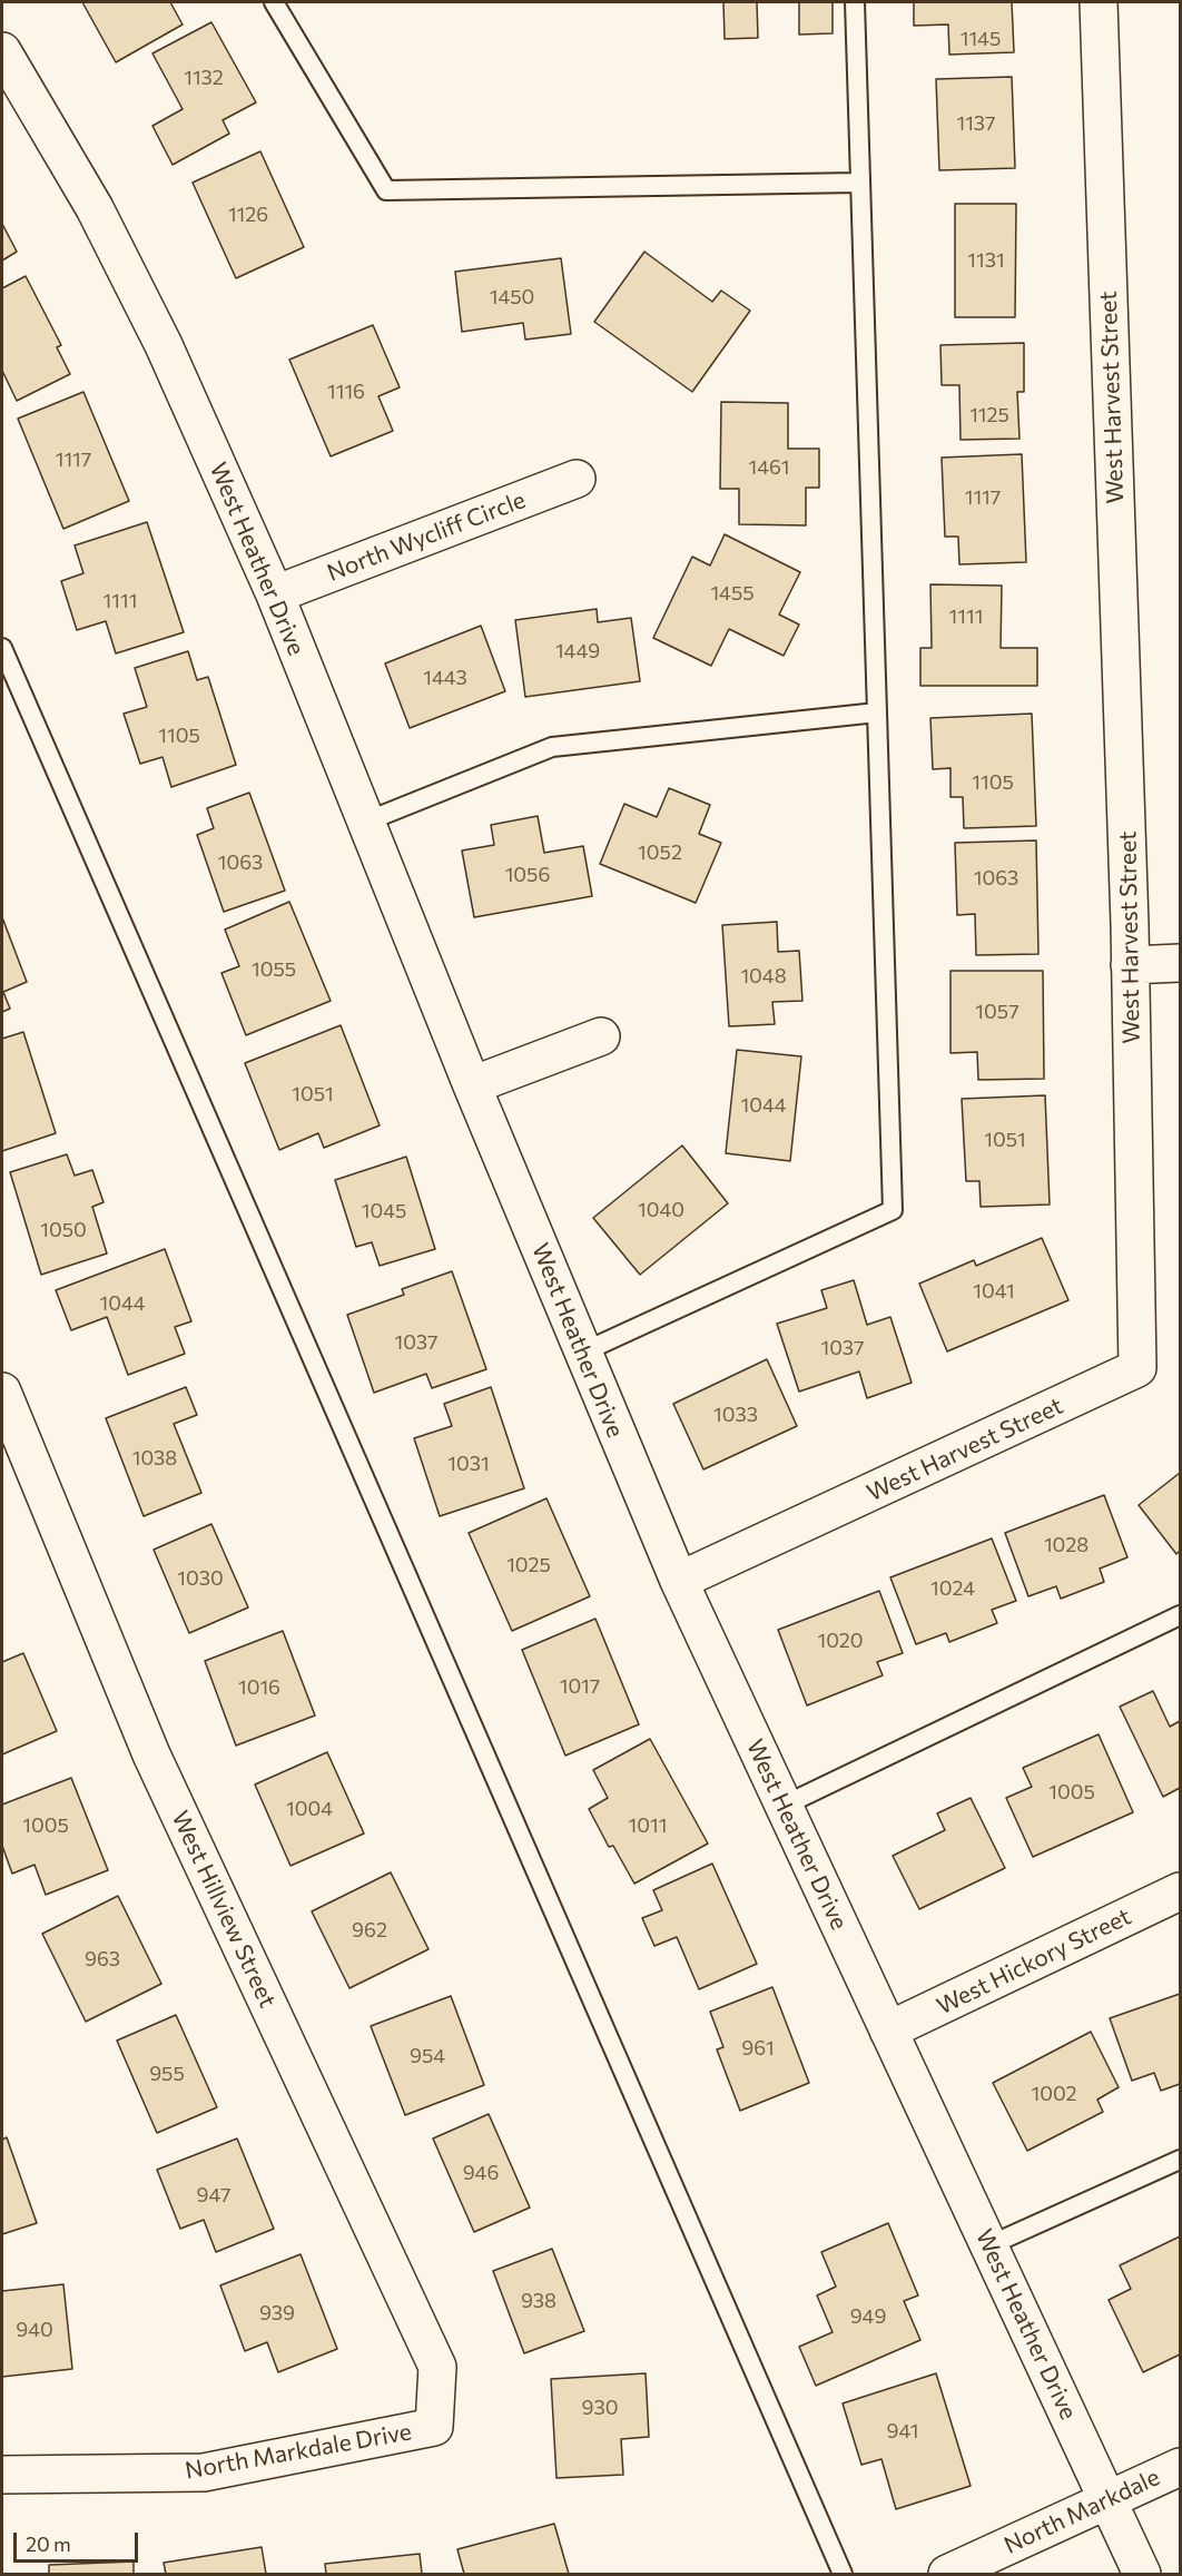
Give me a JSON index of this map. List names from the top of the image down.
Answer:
{
  "streets": {
    "street": [
      "West Harvest Street",
      "North Wycliff Circle",
      "West Heather Drive",
      "West Hillview Street",
      "West Hickory Street",
      "North Markdale Drive",
      "North Markdale"
    ]
  },
  "crossings": [
    ["West Harvest Street", "West Heather Drive"],
    ["North Wycliff Circle", "West Heather Drive"],
    ["West Heather Drive", "West Hickory Street"],
    ["West Heather Drive", "North Markdale"],
    ["West Hillview Street", "North Markdale Drive"]
  ],
  "house_numbers": [
    "1145",
    "1132",
    "1137",
    "1126",
    "1131",
    "1450",
    "1116",
    "1125",
    "1117",
    "1461",
    "1117",
    "1455",
    "1111",
    "1111",
    "1449",
    "1443",
    "1105",
    "1105",
    "1052",
    "1063",
    "1056",
    "1063",
    "1055",
    "1048",
    "1057",
    "1051",
    "1044",
    "1051",
    "1040",
    "1045",
    "1050",
    "1041",
    "1044",
    "1037",
    "1037",
    "1033",
    "1038",
    "1031",
    "1028",
    "1025",
    "1030",
    "1024",
    "1020",
    "1017",
    "1016",
    "1005",
    "1004",
    "1005",
    "1011",
    "962",
    "963",
    "961",
    "954",
    "955",
    "1002",
    "946",
    "947",
    "938",
    "939",
    "949",
    "940",
    "930",
    "941"
  ],
  "scale_bar": "20 m"
}
